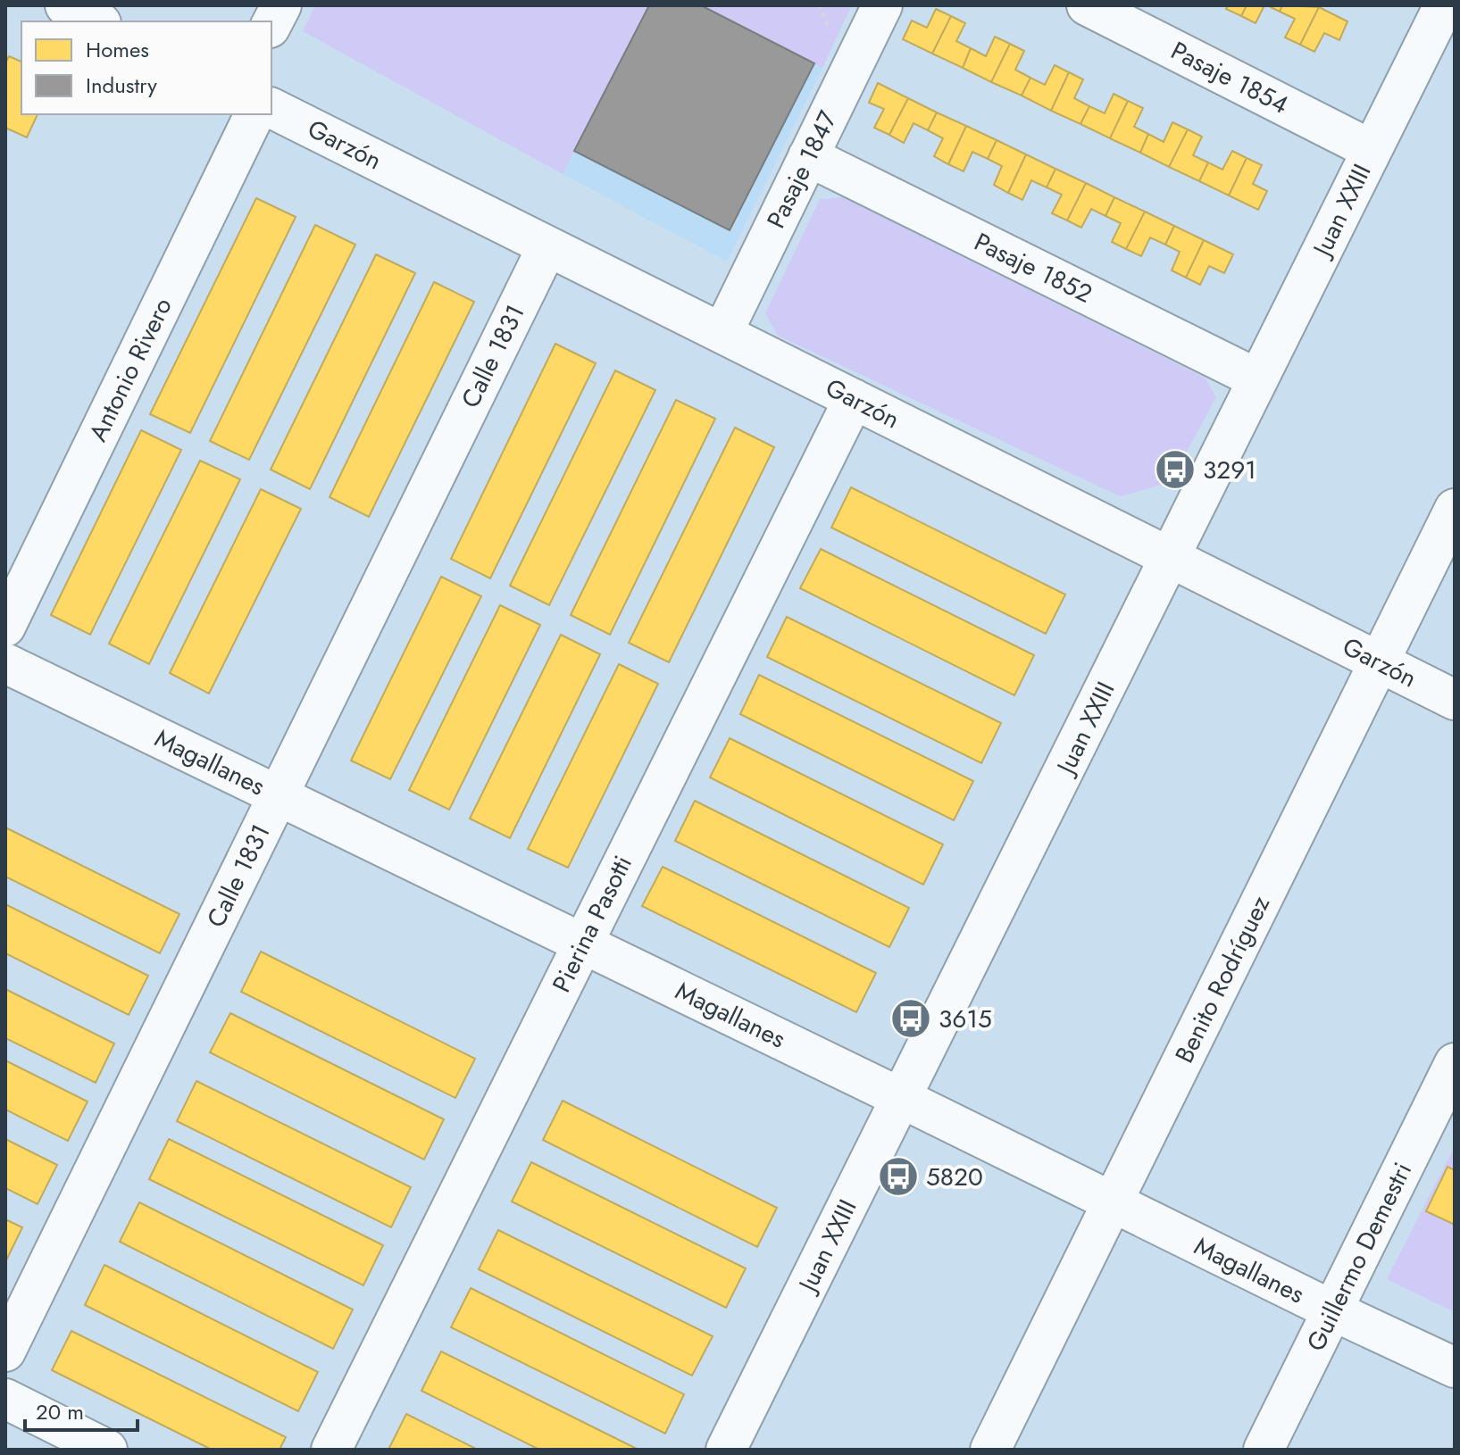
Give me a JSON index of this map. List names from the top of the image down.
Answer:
{
  "streets": {
    "street": [
      "Pasaje 1854",
      "Garzón",
      "Pasaje 1847",
      "Juan XXIII",
      "Pasaje 1852",
      "Calle 1831",
      "Antonio Rivero",
      "Magallanes",
      "Pierina Pasotti",
      "Benito Rodríguez",
      "Guillermo Demestri"
    ]
  },
  "crossings": [
    ["Pasaje 1854", "Juan XXIII"],
    ["Garzón", "Pasaje 1847"],
    ["Garzón", "Juan XXIII"],
    ["Garzón", "Calle 1831"],
    ["Garzón", "Pierina Pasotti"],
    ["Garzón", "Benito Rodríguez"],
    ["Pasaje 1847", "Pasaje 1852"],
    ["Juan XXIII", "Pasaje 1852"],
    ["Juan XXIII", "Magallanes"],
    ["Calle 1831", "Magallanes"],
    ["Magallanes", "Pierina Pasotti"],
    ["Magallanes", "Benito Rodríguez"],
    ["Magallanes", "Guillermo Demestri"]
  ],
  "places": {
    "bus stop": ["3291", "3615", "5820"]
  },
  "legend": ["Homes", "Industry"],
  "scale_bar": "20 m"
}
